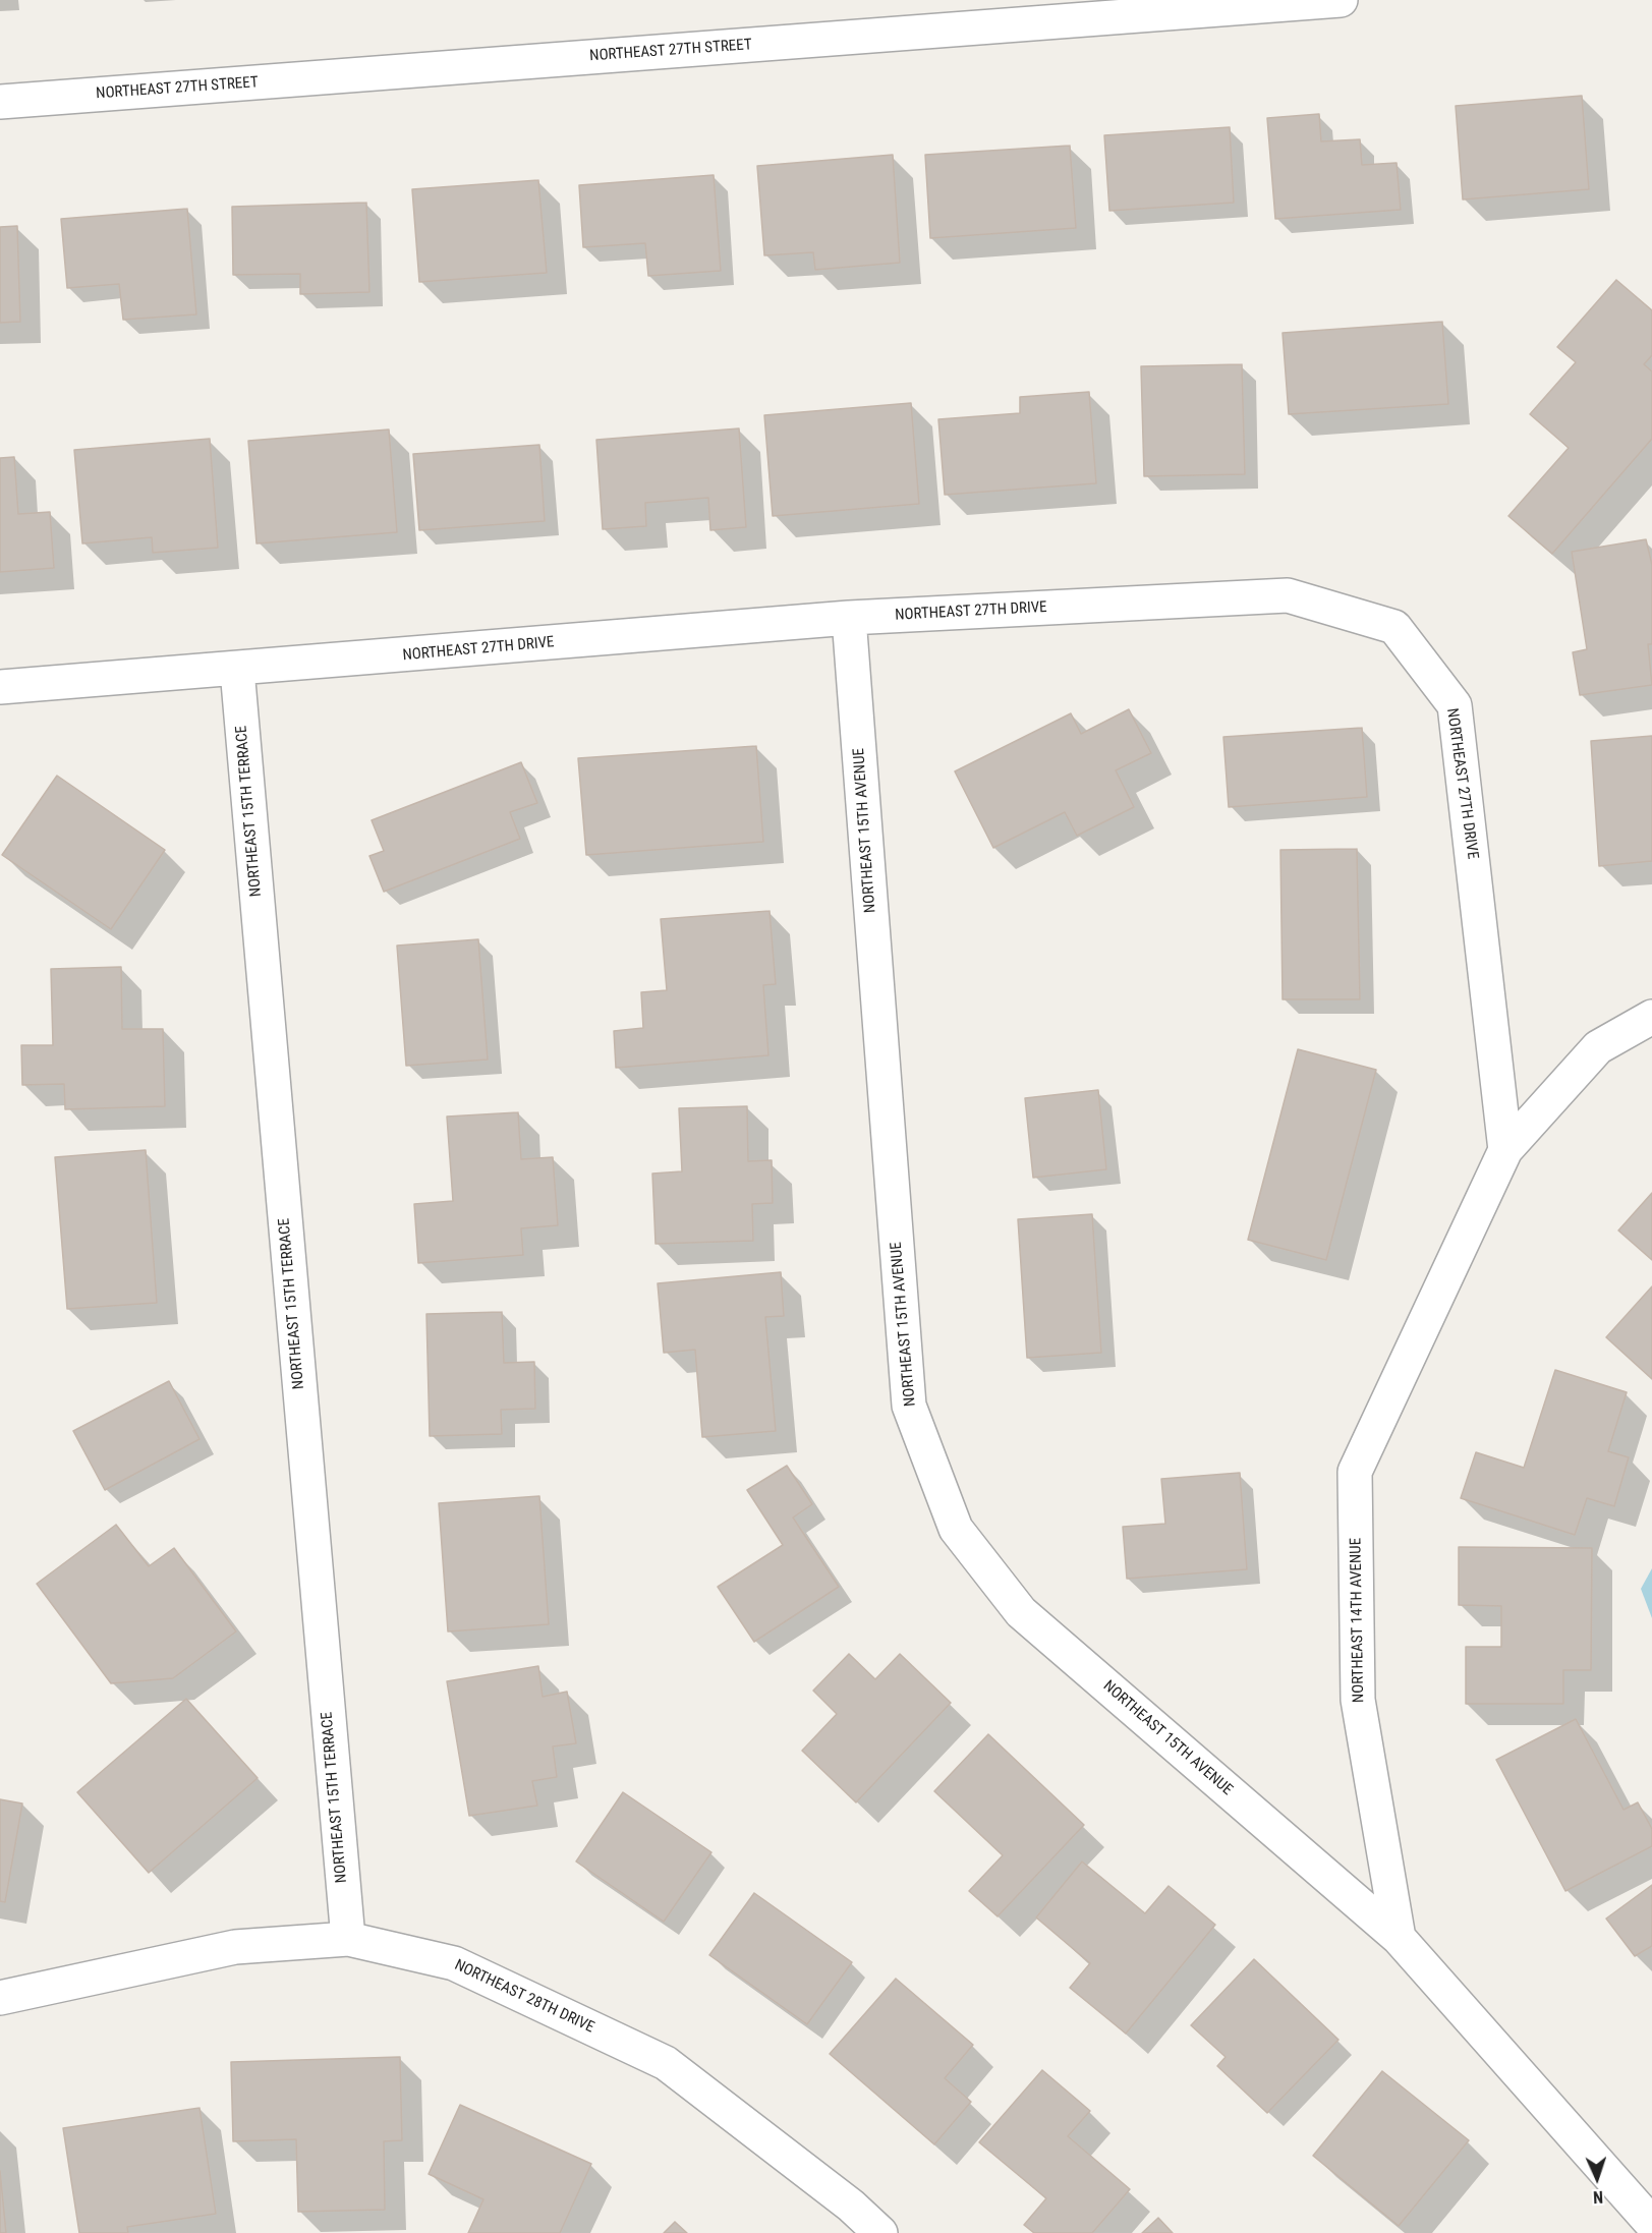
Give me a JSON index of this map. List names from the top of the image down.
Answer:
{
  "streets": {
    "street": [
      "NORTHEAST 27TH STREET",
      "NORTHEAST 27TH DRIVE",
      "NORTHEAST 15TH TERRACE",
      "NORTHEAST 15TH AVENUE",
      "NORTHEAST 14TH AVENUE",
      "NORTHEAST 28TH DRIVE"
    ]
  },
  "crossings": [
    ["NORTHEAST 27TH DRIVE", "NORTHEAST 15TH TERRACE"],
    ["NORTHEAST 27TH DRIVE", "NORTHEAST 15TH AVENUE"],
    ["NORTHEAST 27TH DRIVE", "NORTHEAST 14TH AVENUE"],
    ["NORTHEAST 15TH TERRACE", "NORTHEAST 28TH DRIVE"],
    ["NORTHEAST 15TH AVENUE", "NORTHEAST 14TH AVENUE"]
  ],
  "north": "bottom"
}
